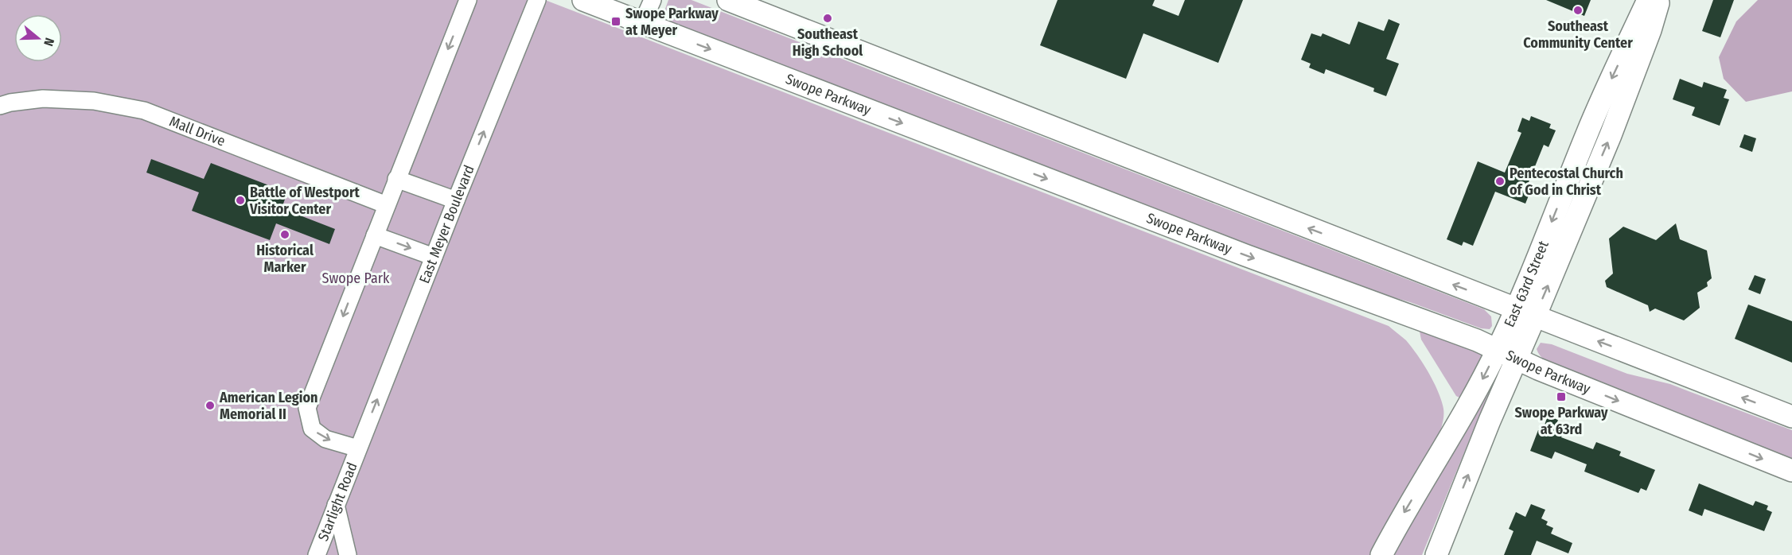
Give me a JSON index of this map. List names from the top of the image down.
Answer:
{
  "streets": {
    "main road": ["Swope Parkway", "East 63rd Street"],
    "street": ["Mall Drive", "East Meyer Boulevard", "Starlight Road"]
  },
  "crossings": [
    ["Swope Parkway", "East 63rd Street"],
    ["East Meyer Boulevard", "Starlight Road"]
  ],
  "parks": ["Swope Park"],
  "places": {
    "other": [
      "Southeast Community Center",
      "Southeast High School",
      "Pentecostal Church of God in Christ",
      "Battle of Westport Visitor Center",
      "Historical Marker",
      "American Legion Memorial II"
    ],
    "transit": ["Swope Parkway at Meyer", "Swope Parkway at 63rd"]
  },
  "north": "right"
}
